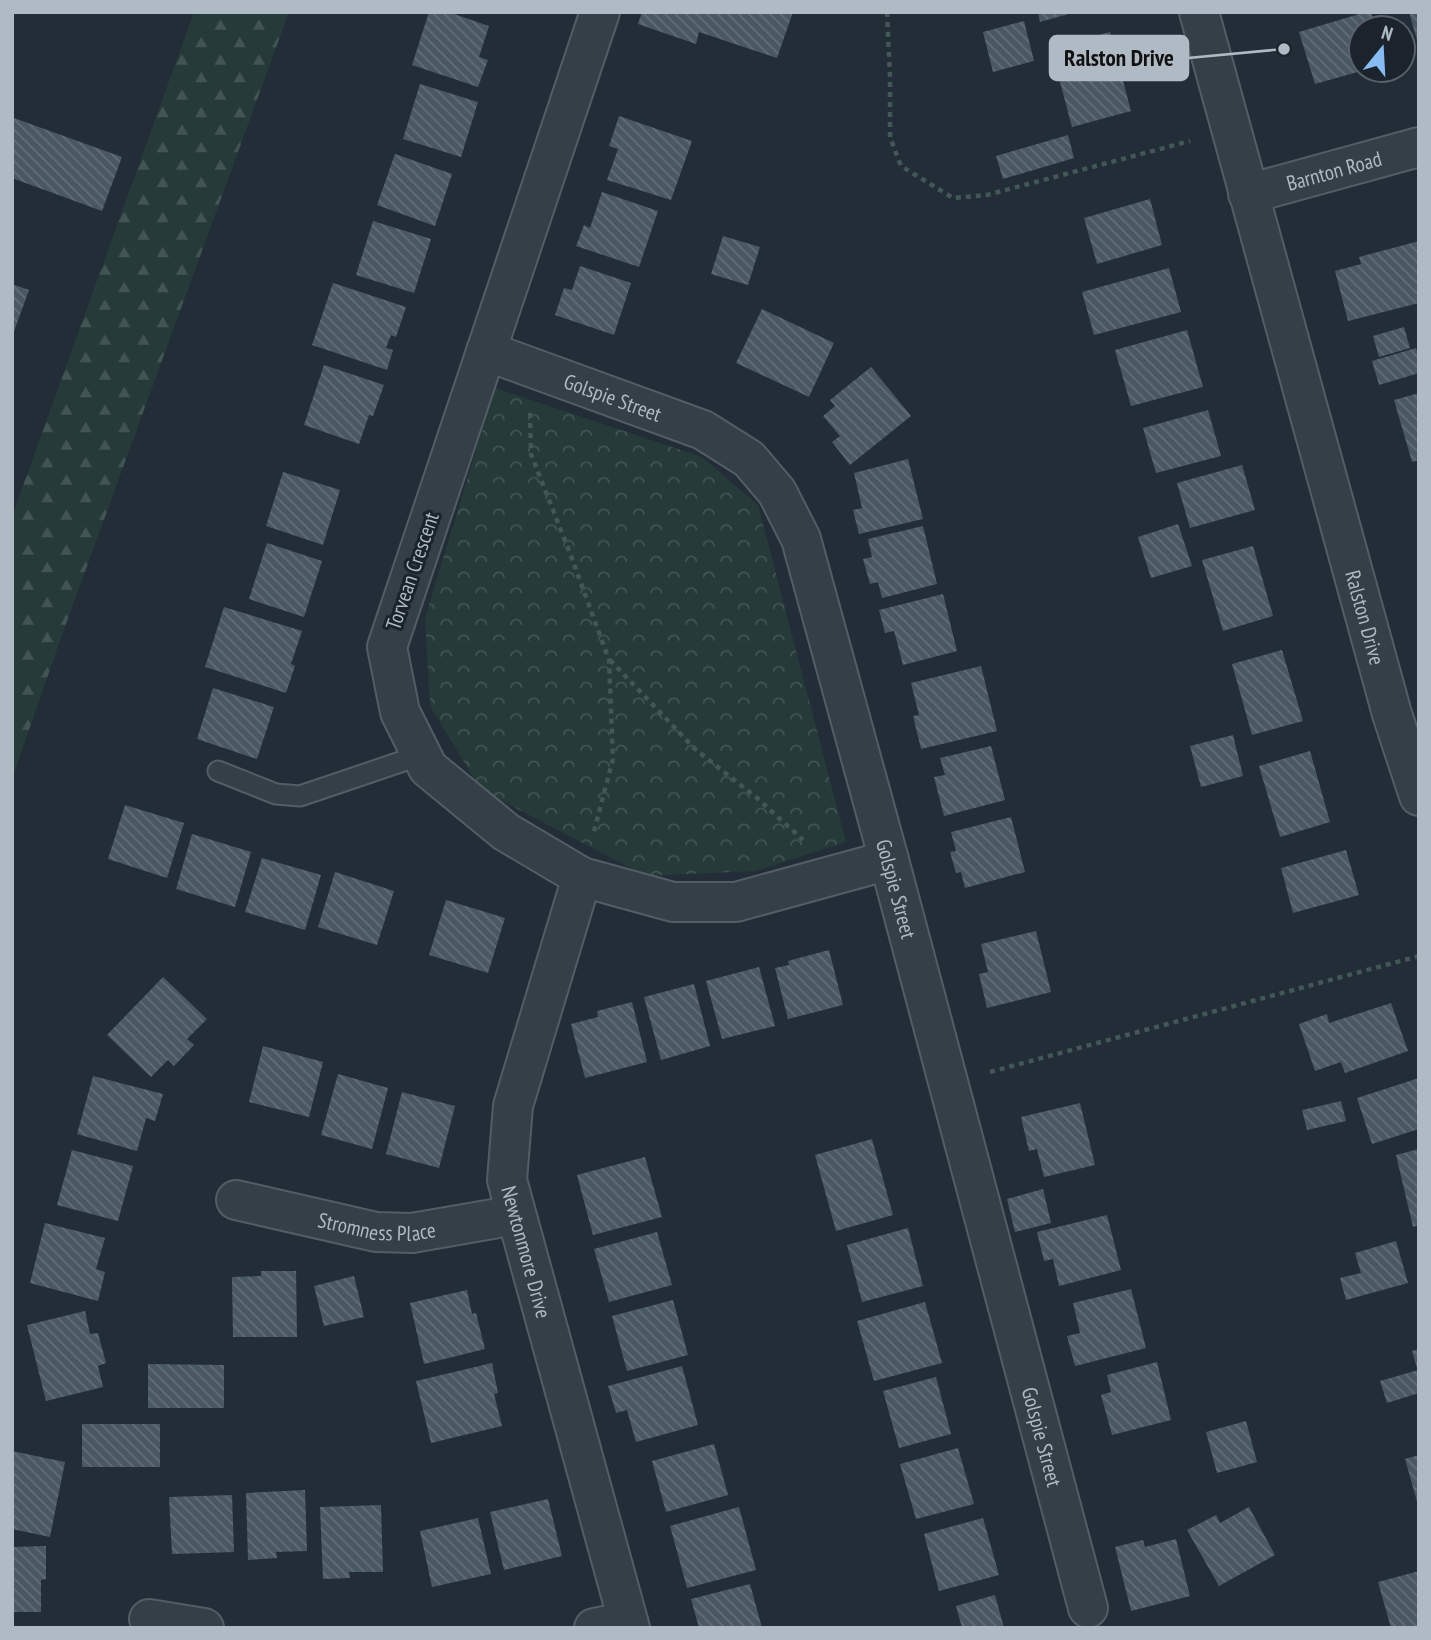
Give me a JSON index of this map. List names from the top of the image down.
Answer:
{
  "streets": {
    "street": [
      "Barnton Road",
      "Golspie Street",
      "Torvean Crescent",
      "Ralston Drive",
      "Stromness Place",
      "Newtonmore Drive"
    ]
  },
  "crossings": [
    ["Barnton Road", "Ralston Drive"],
    ["Golspie Street", "Torvean Crescent"],
    ["Torvean Crescent", "Newtonmore Drive"],
    ["Stromness Place", "Newtonmore Drive"]
  ],
  "places": ["Ralston Drive"],
  "north": "top"
}
